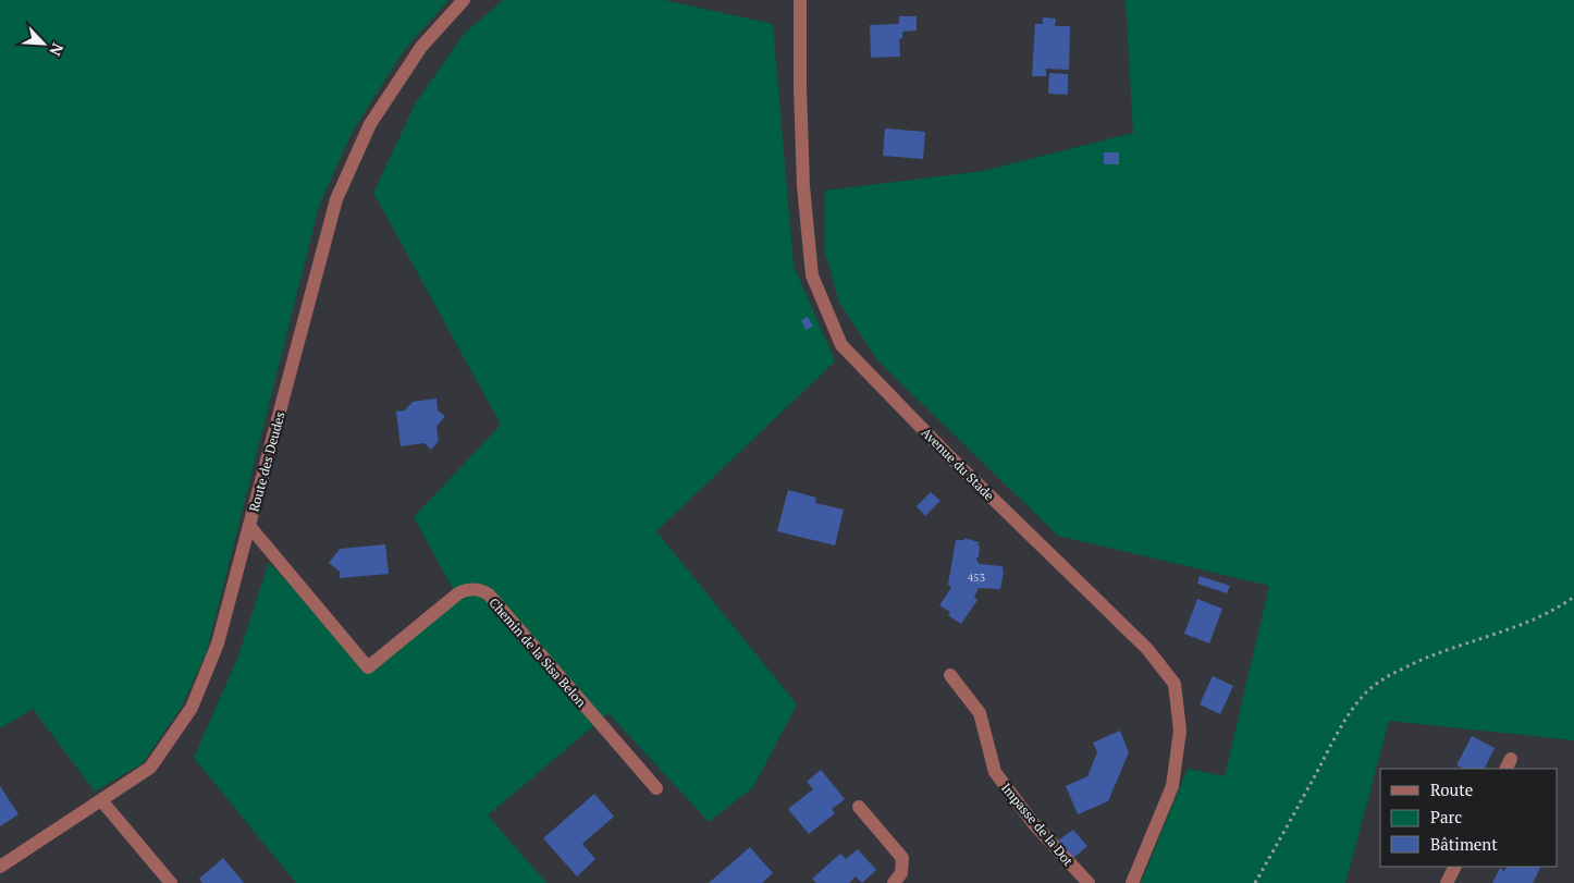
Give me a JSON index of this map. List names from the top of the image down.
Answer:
{
  "streets": {
    "street": [
      "Route des Deudes",
      "Avenue du Stade",
      "Chemin de la Sisa Belon",
      "Impasse de la Dot"
    ]
  },
  "crossings": [
    ["Route des Deudes", "Chemin de la Sisa Belon"]
  ],
  "house_numbers": ["453"],
  "legend": ["Route", "Parc", "Bâtiment"],
  "north": "bottom right"
}
